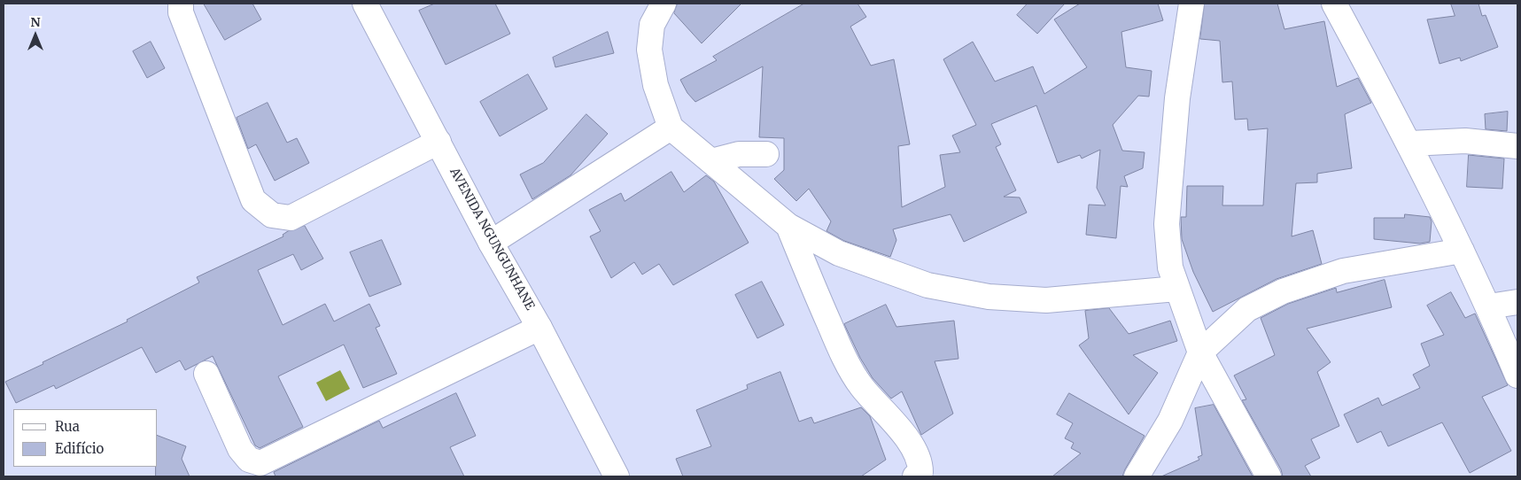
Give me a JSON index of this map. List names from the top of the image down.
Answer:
{
  "streets": {
    "street": ["AVENIDA NGUNGUNHANE"]
  },
  "legend": ["Rua", "Edifício"],
  "north": "top"
}
